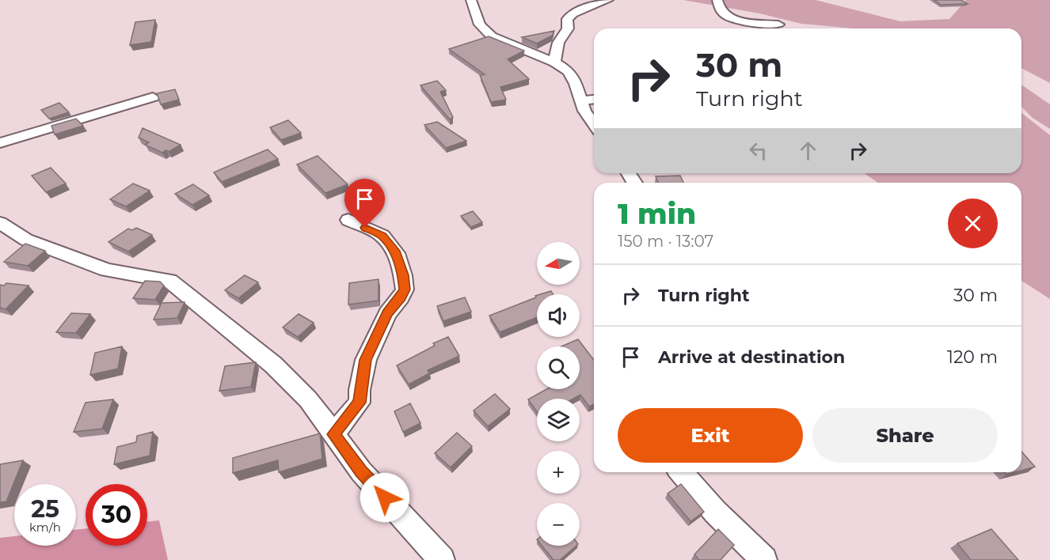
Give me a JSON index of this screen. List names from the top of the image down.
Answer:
{
  "north": "left",
  "page": {
    "turn": ["30 m", "Turn right"],
    "heading": ["1 min", "150 m · 13:07"],
    "map_buttons": ["+", "−"],
    "list": [
      {
        "name": "Turn right",
        "value": "30 m"
      },
      {
        "name": "Arrive at destination",
        "value": "120 m"
      }
    ],
    "buttons": ["Exit", "Share"],
    "speed": "25 km/h",
    "limit": "30"
  }
}
